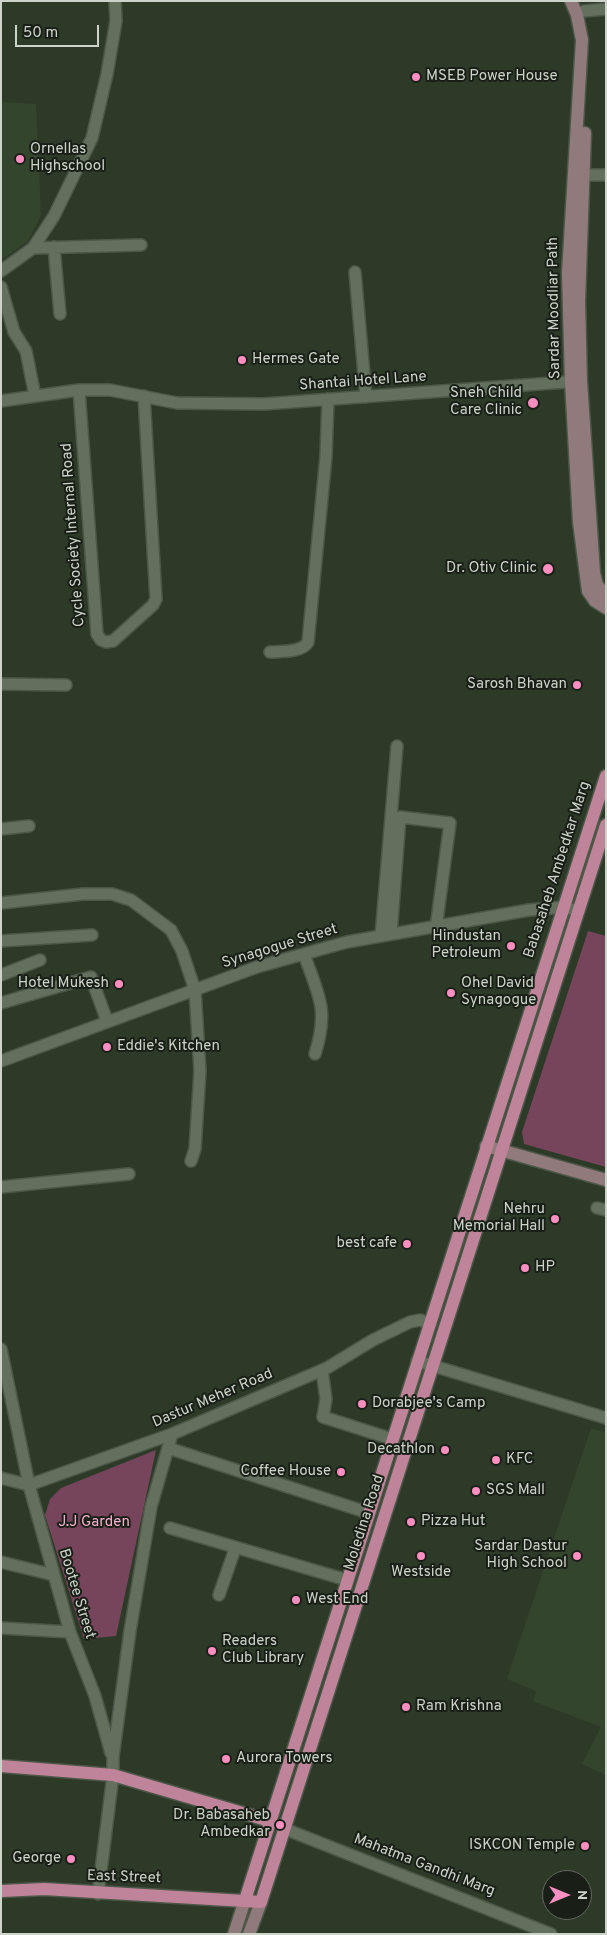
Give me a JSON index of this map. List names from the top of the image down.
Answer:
{
  "streets": {
    "main road": [
      "Sardar Moodliar Path",
      "Babasaheb Ambedkar Marg",
      "Moledina Road",
      "East Street"
    ],
    "street": [
      "Shantai Hotel Lane",
      "Cycle Society Internal Road",
      "Synagogue Street",
      "Dastur Meher Road",
      "Bootee Street",
      "Mahatma Gandhi Marg"
    ]
  },
  "crossings": [
    ["Sardar Moodliar Path", "Shantai Hotel Lane"],
    ["Shantai Hotel Lane", "Cycle Society Internal Road"],
    ["Babasaheb Ambedkar Marg", "Synagogue Street"],
    ["Babasaheb Ambedkar Marg", "Moledina Road"],
    ["Dastur Meher Road", "Moledina Road"],
    ["Dastur Meher Road", "Bootee Street"],
    ["Moledina Road", "Mahatma Gandhi Marg"],
    ["Moledina Road", "East Street"]
  ],
  "parks": ["J.J Garden"],
  "places": [
    "MSEB Power House",
    "Ornellas Highschool",
    "Hermes Gate",
    "Sneh Child Care Clinic",
    "Dr. Otiv Clinic",
    "Sarosh Bhavan",
    "Hindustan Petroleum",
    "Hotel Mukesh",
    "Ohel David Synagogue",
    "Eddie's Kitchen",
    "Nehru Memorial Hall",
    "best cafe",
    "HP",
    "Dorabjee's Camp",
    "Decathlon",
    "KFC",
    "Coffee House",
    "SGS Mall",
    "Pizza Hut",
    "Westside",
    "Sardar Dastur High School",
    "West End",
    "Readers Club Library",
    "Ram Krishna",
    "Aurora Towers",
    "Dr. Babasaheb Ambedkar",
    "ISKCON Temple",
    "George"
  ],
  "scale_bar": "50 m",
  "north": "right"
}
